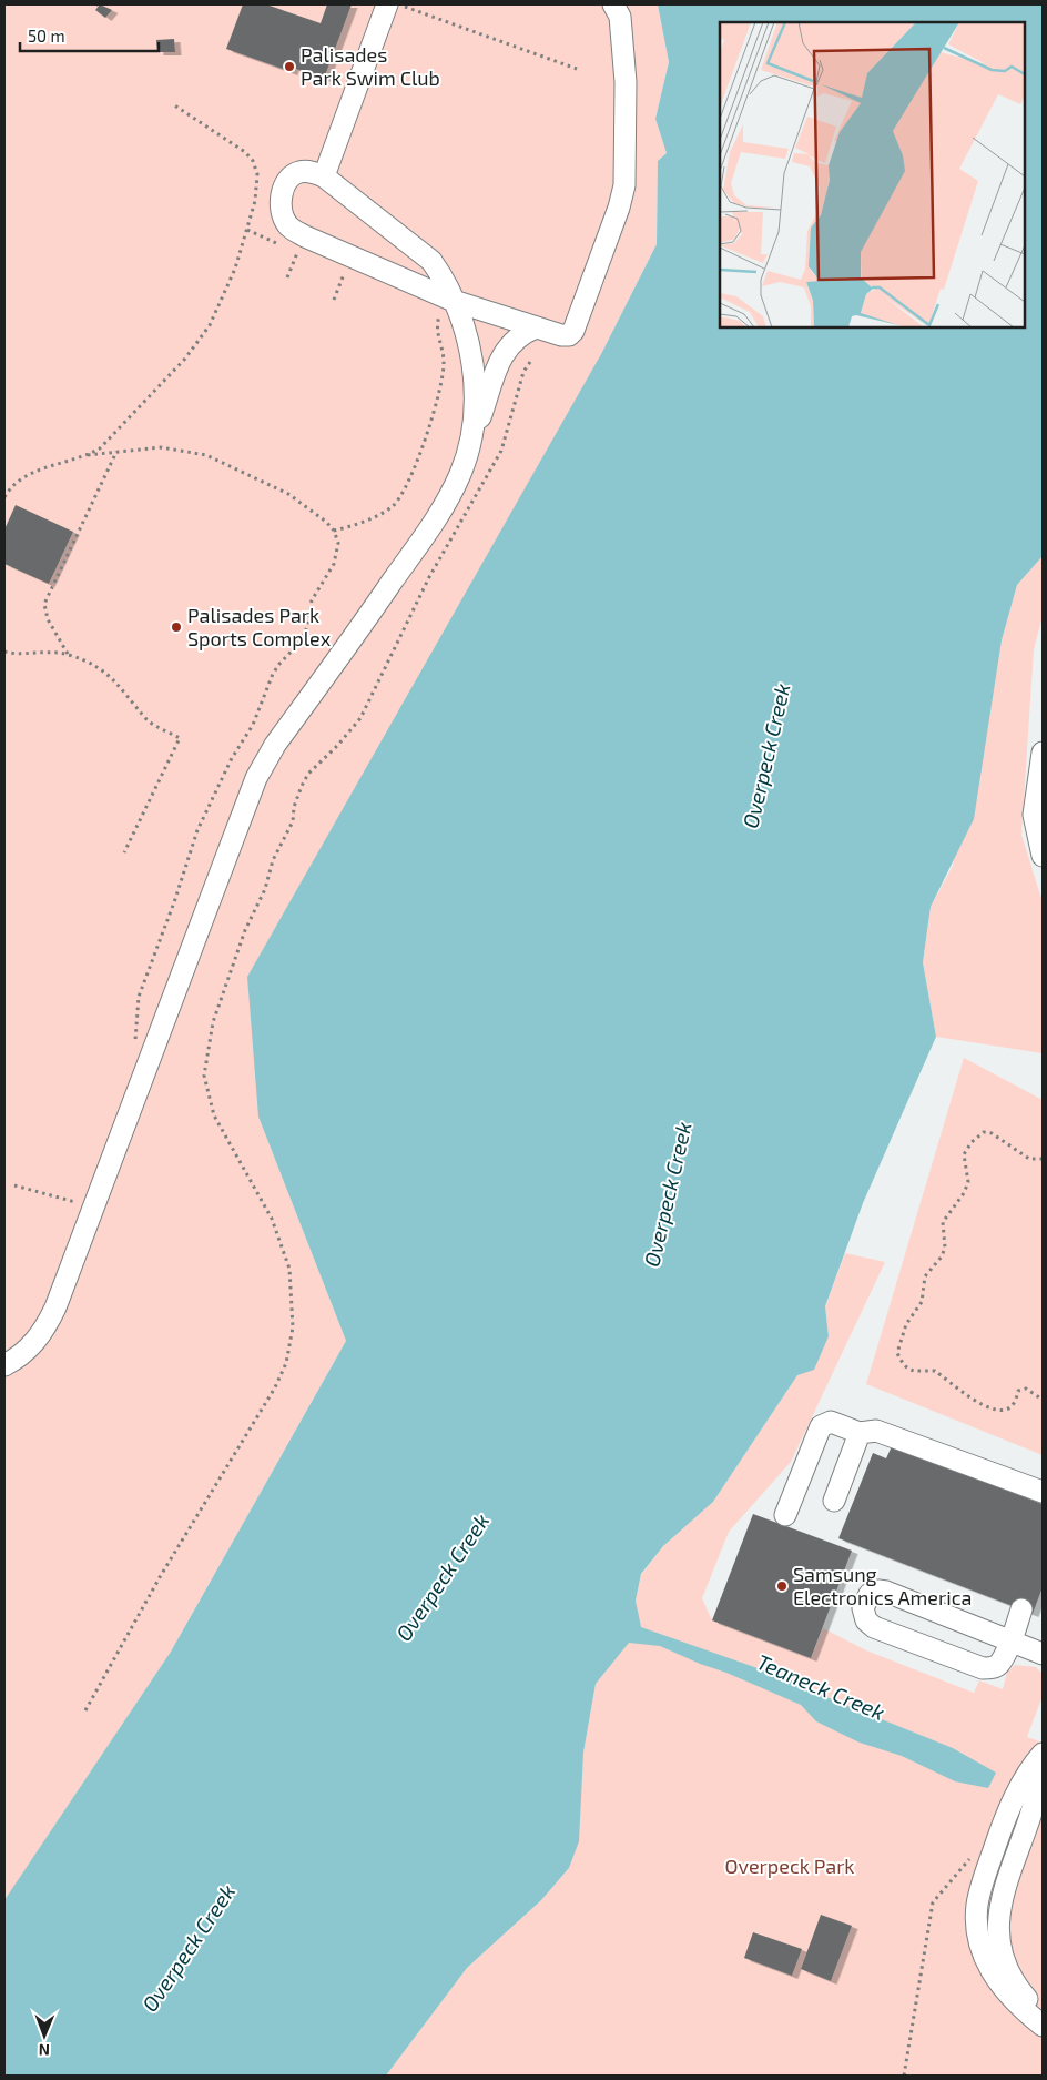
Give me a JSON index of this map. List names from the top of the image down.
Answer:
{
  "water": ["Overpeck Creek", "Teaneck Creek"],
  "parks": ["Overpeck Park"],
  "places": ["Palisades Park Swim Club", "Palisades Park Sports Complex", "Samsung Electronics America"],
  "scale_bar": "50 m",
  "north": "bottom"
}
